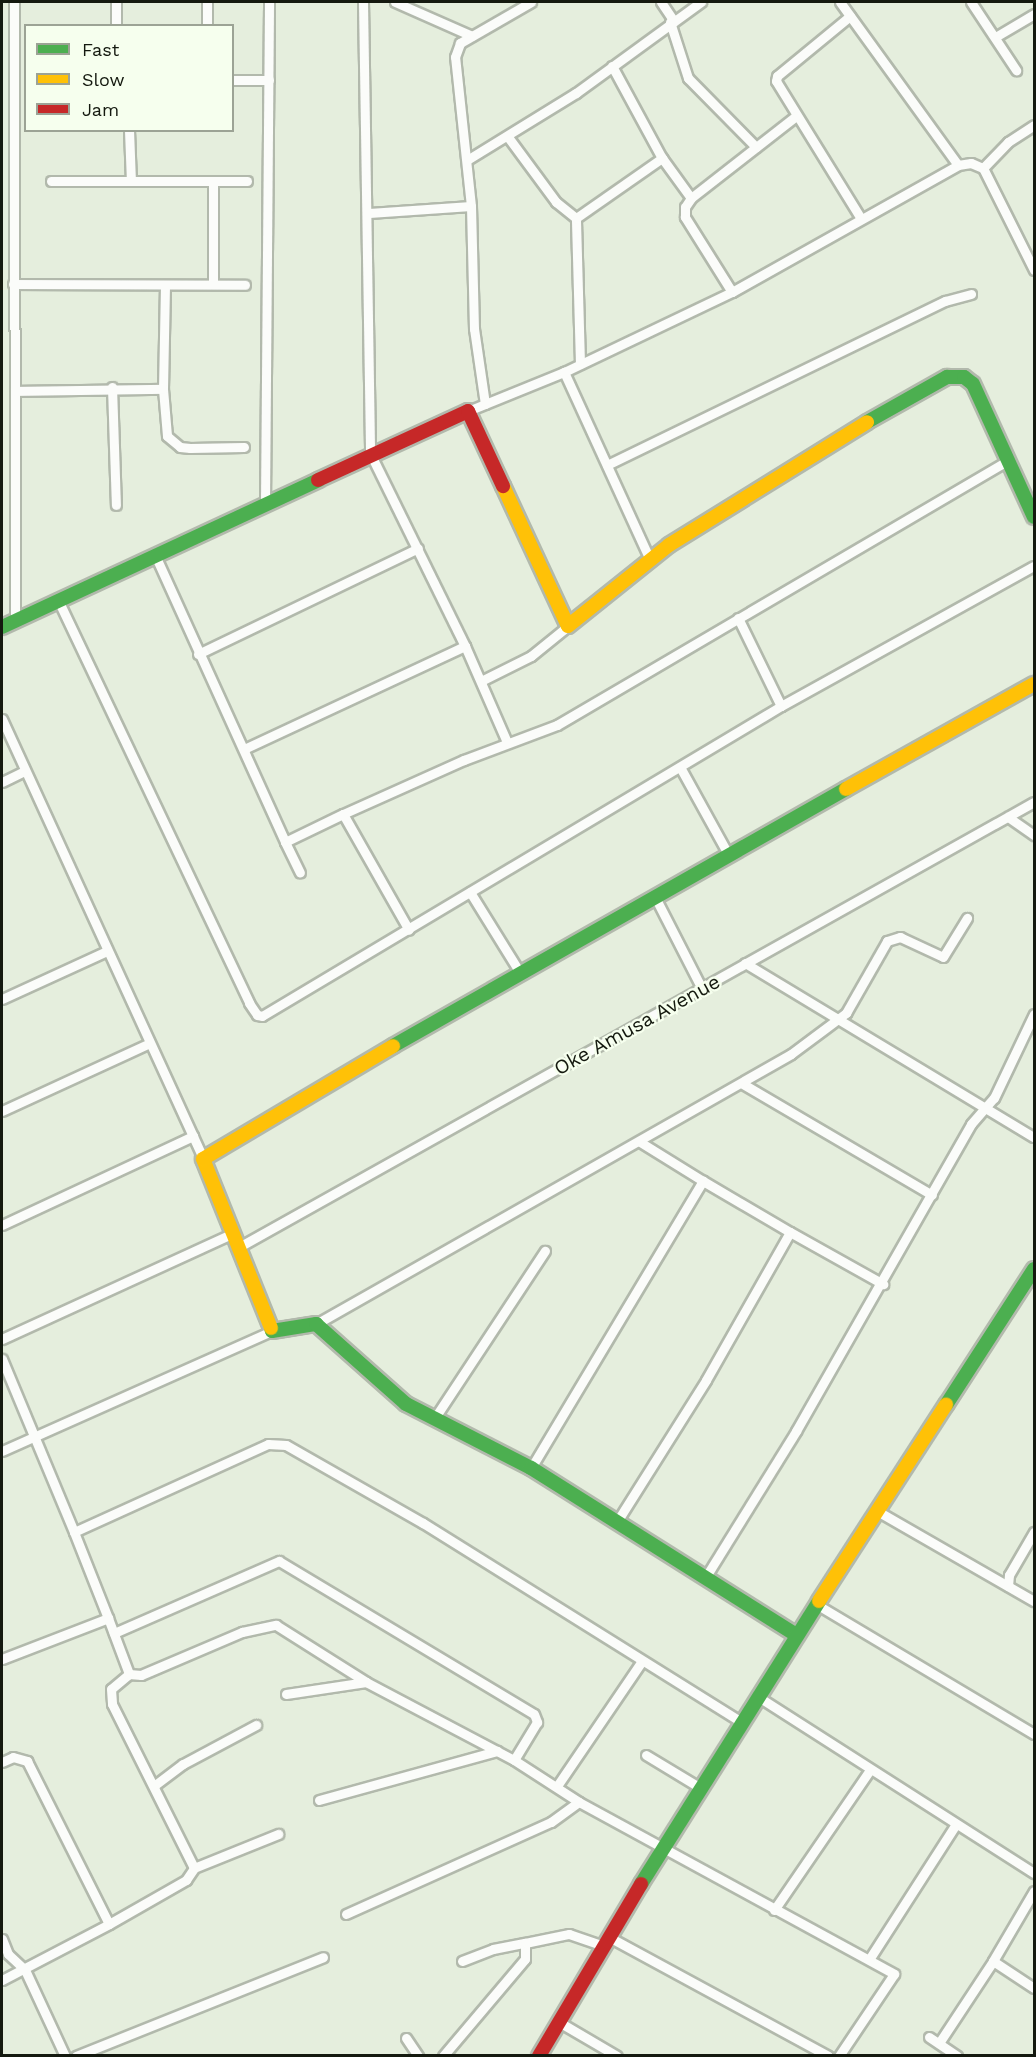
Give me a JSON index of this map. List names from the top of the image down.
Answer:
{
  "streets": {
    "street": ["Oke Amusa Avenue"]
  },
  "legend": ["Fast", "Slow", "Jam"]
}
